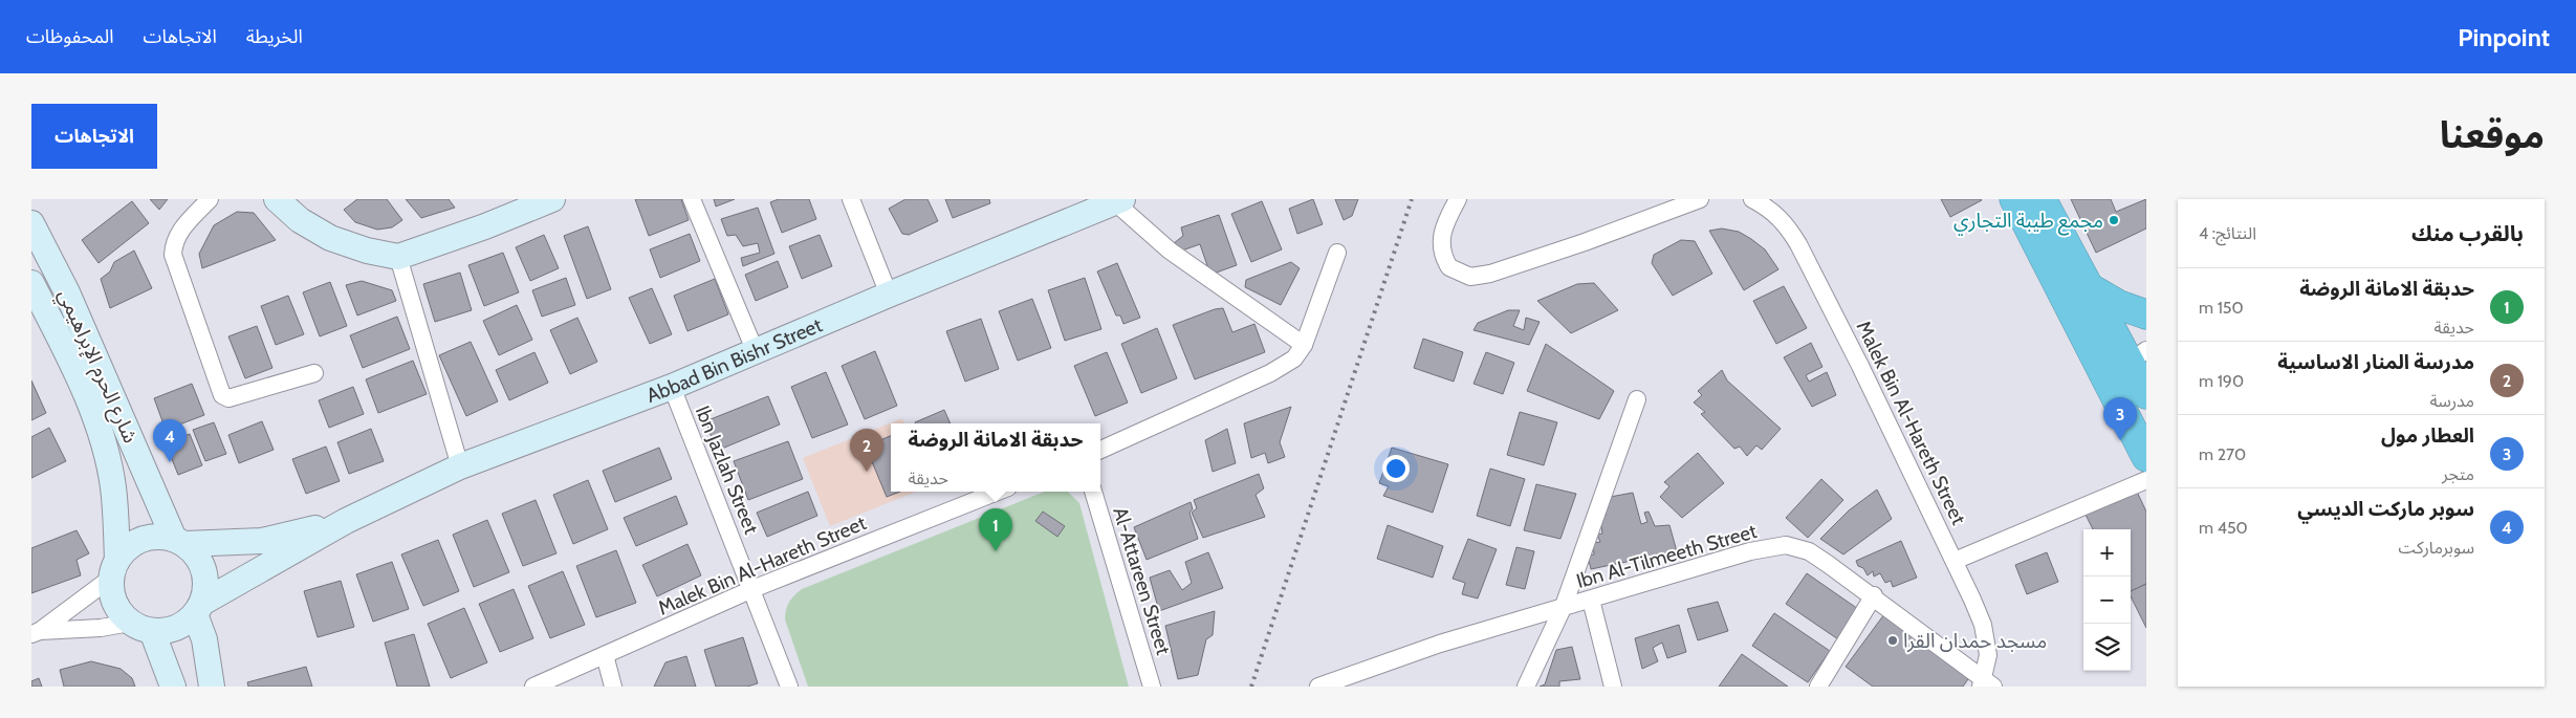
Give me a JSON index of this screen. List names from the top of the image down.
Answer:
{
  "streets": {
    "street": [
      "Abbad Bin Bishr Street",
      "شارع الحرم الإبراهيمي",
      "Malek Bin Al-Hareth Street",
      "Ibn Jazlah Street",
      "Ibn Al-Tilmeeth Street",
      "Al-Attareen Street"
    ]
  },
  "crossings": [
    ["Abbad Bin Bishr Street", "شارع الحرم الإبراهيمي"],
    ["Abbad Bin Bishr Street", "Ibn Jazlah Street"],
    ["Malek Bin Al-Hareth Street", "Ibn Jazlah Street"],
    ["Malek Bin Al-Hareth Street", "Ibn Al-Tilmeeth Street"]
  ],
  "places": ["مجمع طيبة التجاري", "مسجد حمدان القرا"],
  "page": {
    "header": "Pinpoint",
    "nav": ["الخريطة", "الاتجاهات", "المحفوظات"],
    "title": "موقعنا",
    "buttons": "الاتجاهات",
    "heading": ["بالقرب منك", "النتائج: 4"],
    "list": [
      {
        "mark": "1",
        "name": "حدبقة الامانة الروضة",
        "note": "حديقة",
        "value": "150 m"
      },
      {
        "mark": "2",
        "name": "مدرسة المنار الاساسية",
        "note": "مدرسة",
        "value": "190 m"
      },
      {
        "mark": "3",
        "name": "العطار مول",
        "note": "متجر",
        "value": "270 m"
      },
      {
        "mark": "4",
        "name": "سوبر ماركت الديسي",
        "note": "سوبرماركت",
        "value": "450 m"
      }
    ],
    "pins": [
      "3",
      "4",
      "2",
      "1"
    ],
    "popup": ["حدبقة الامانة الروضة", "حديقة"],
    "map_buttons": ["+", "−"]
  }
}
